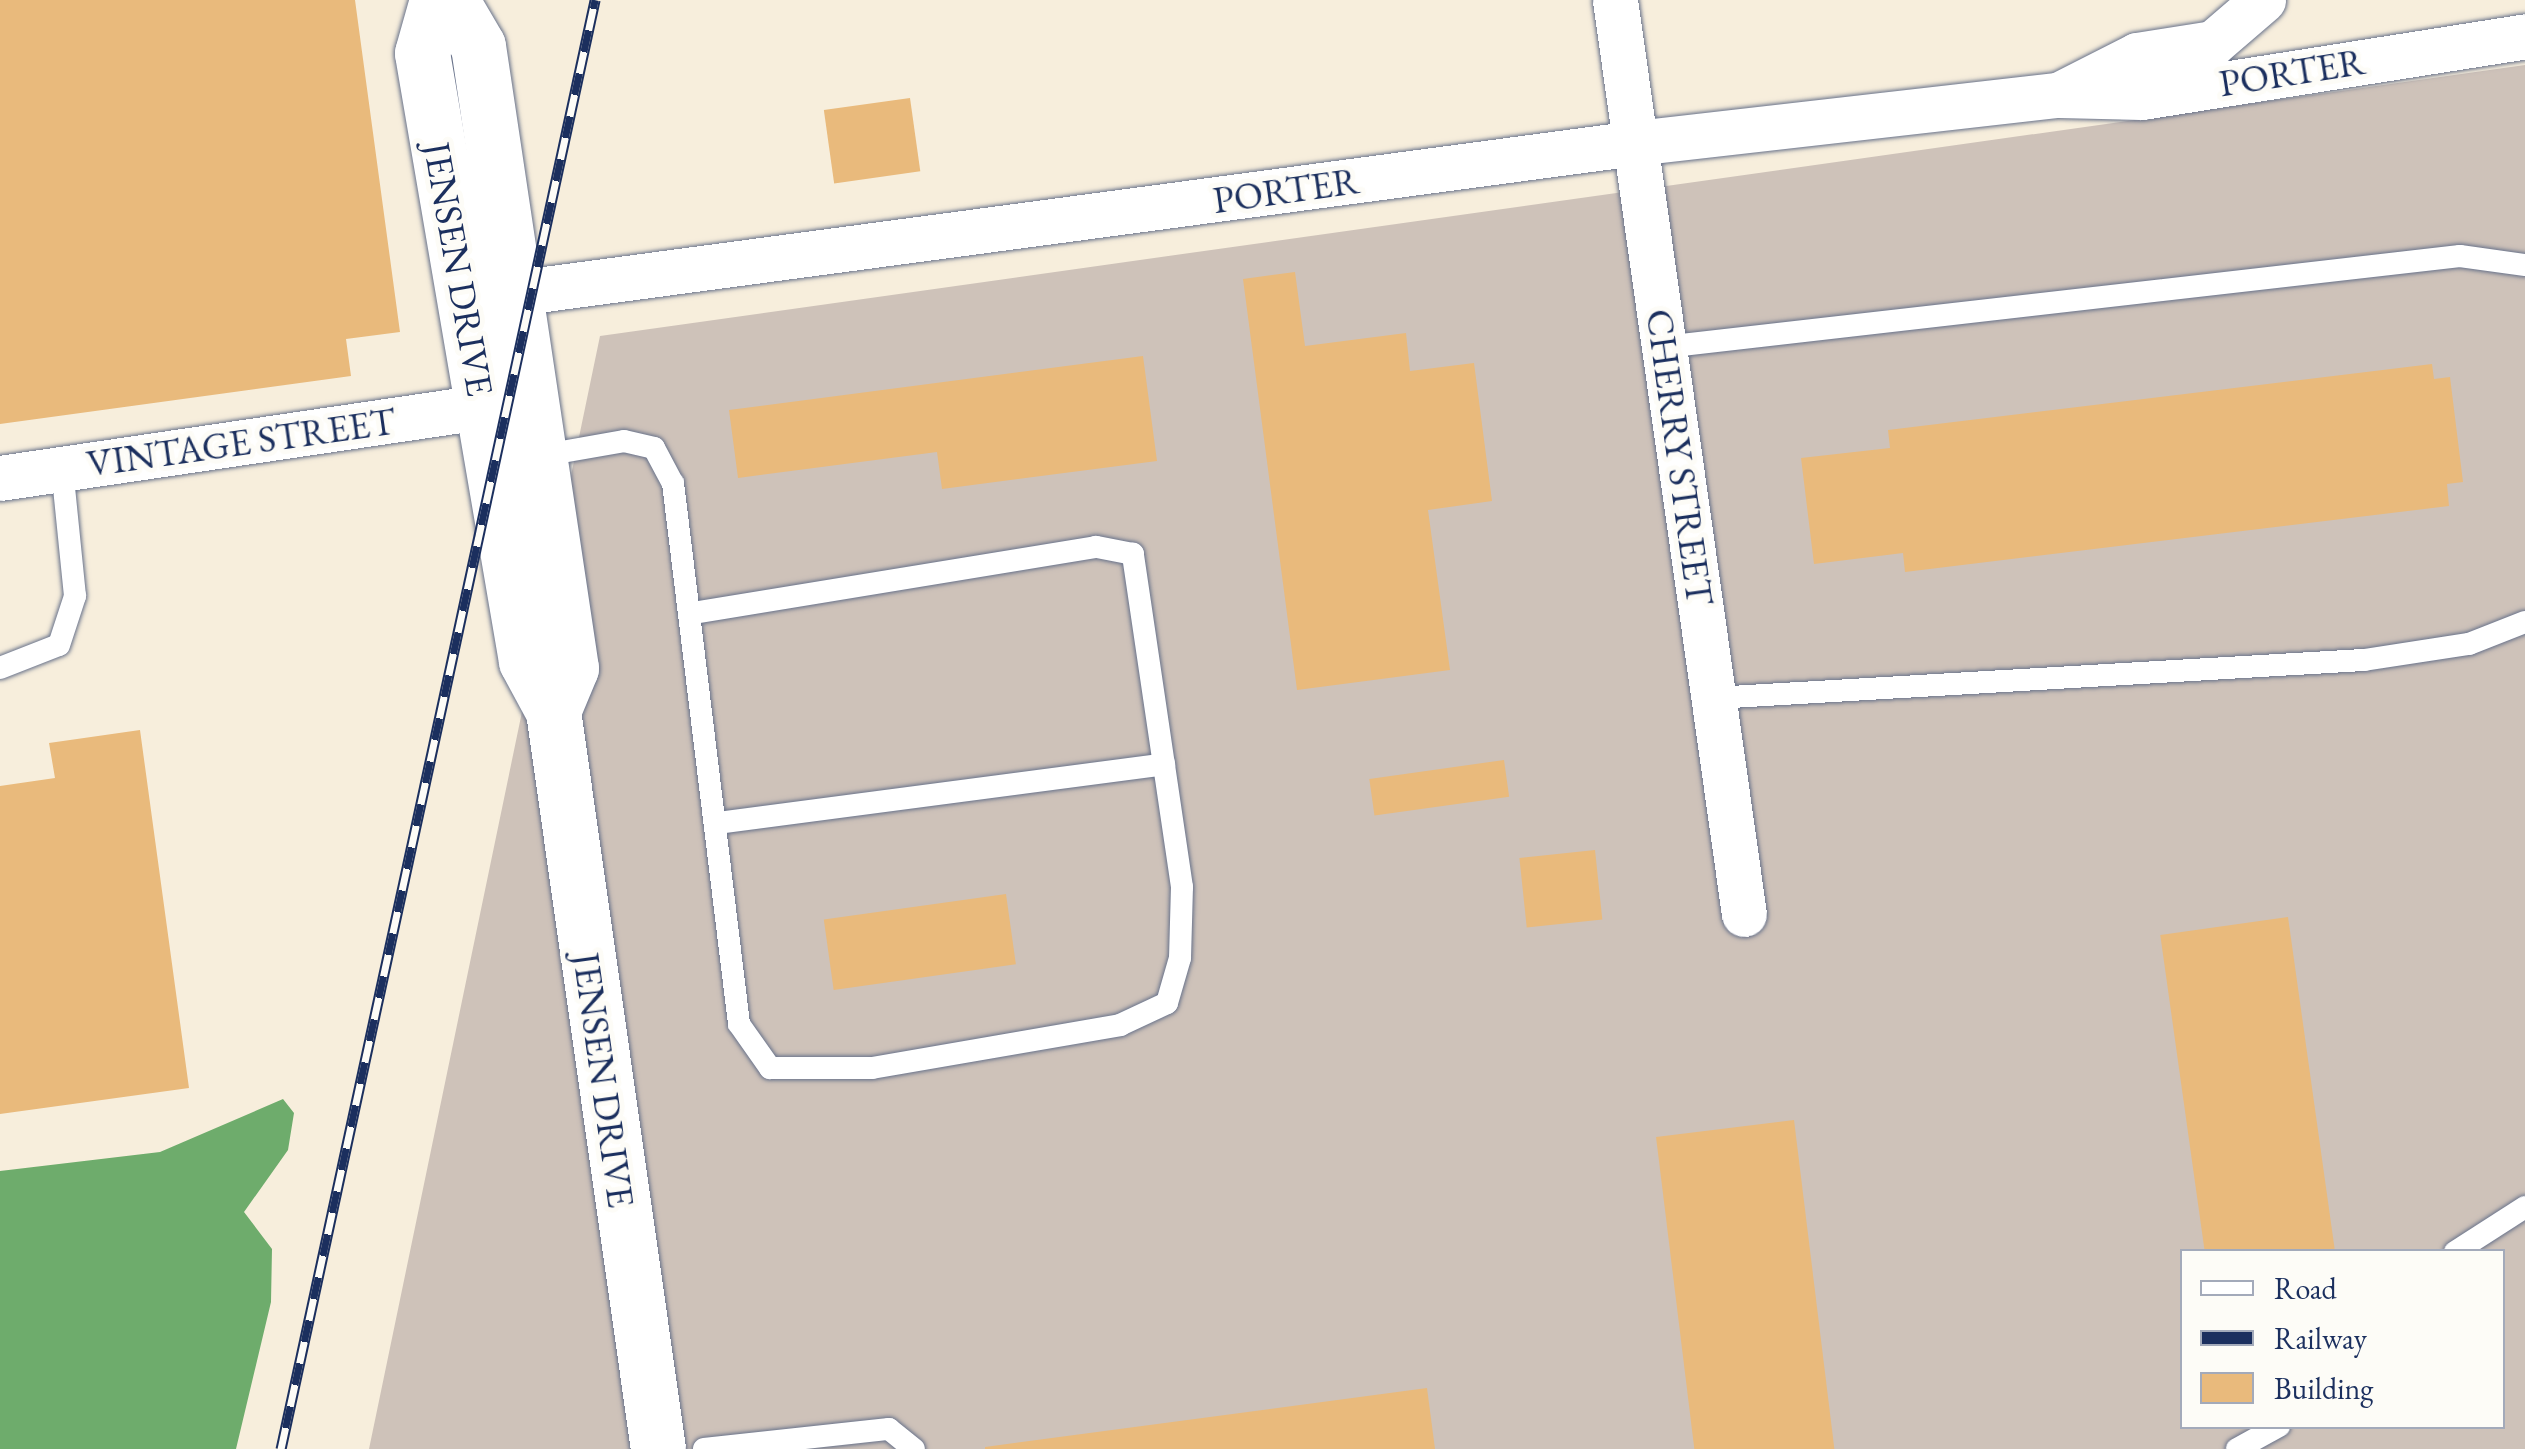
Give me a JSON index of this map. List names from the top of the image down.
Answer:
{
  "streets": {
    "main road": ["JENSEN DRIVE"],
    "street": ["PORTER", "VINTAGE STREET", "CHERRY STREET"]
  },
  "crossings": [
    ["PORTER", "JENSEN DRIVE"],
    ["PORTER", "CHERRY STREET"],
    ["JENSEN DRIVE", "VINTAGE STREET"]
  ],
  "legend": ["Road", "Railway", "Building"]
}
